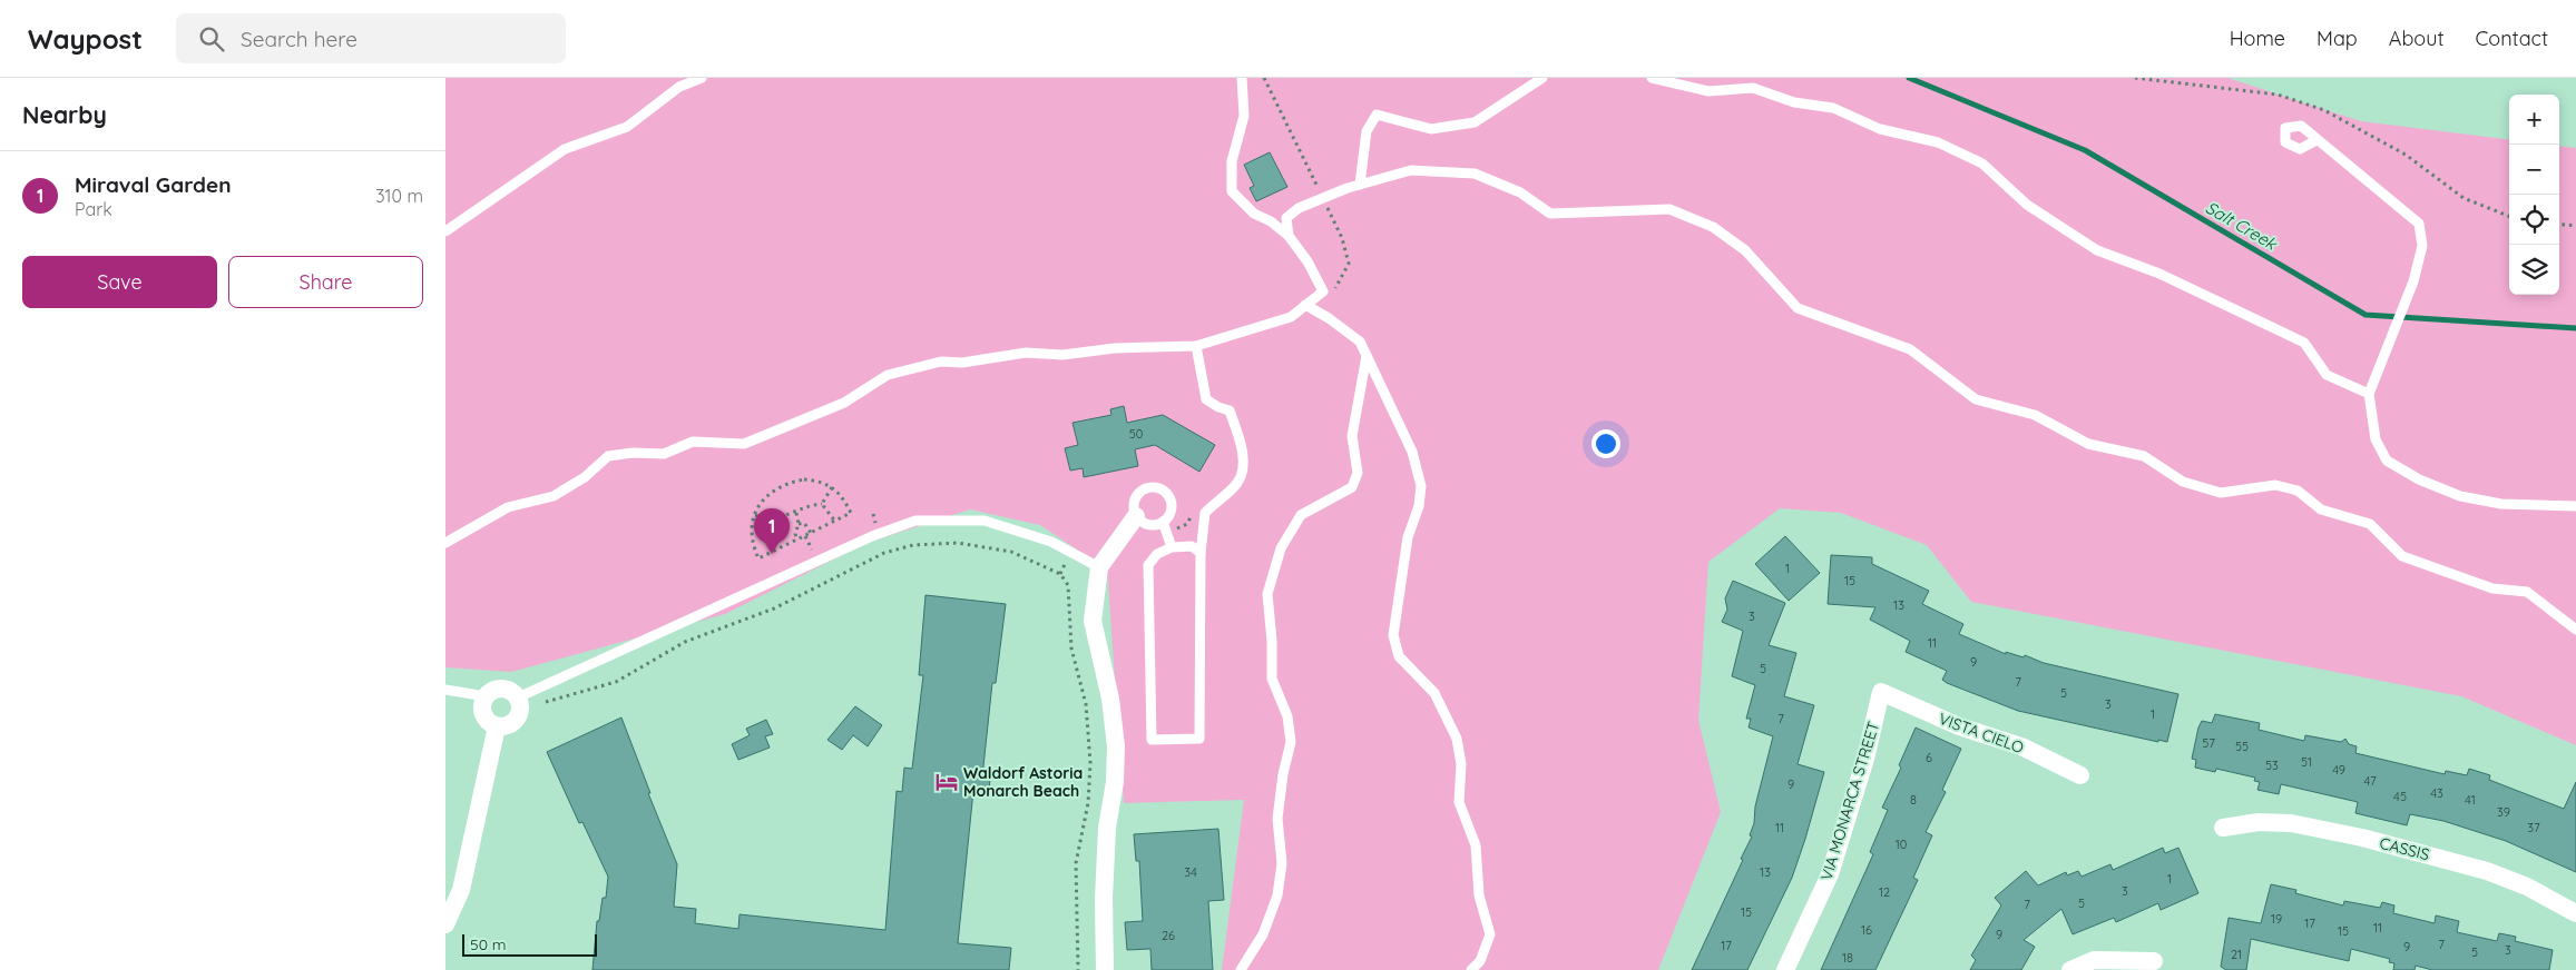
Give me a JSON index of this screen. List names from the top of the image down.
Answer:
{
  "streets": {
    "street": ["VISTA CIELO", "VIA MONARCA STREET", "CASSIS"]
  },
  "crossings": [
    ["VISTA CIELO", "VIA MONARCA STREET"]
  ],
  "water": ["Salt Creek"],
  "places": {
    "hotel": ["Waldorf Astoria Monarch Beach"]
  },
  "house_numbers": [
    "50",
    "1",
    "15",
    "13",
    "3",
    "11",
    "9",
    "5",
    "7",
    "5",
    "3",
    "1",
    "7",
    "57",
    "55",
    "6",
    "51",
    "53",
    "49",
    "47",
    "9",
    "43",
    "45",
    "8",
    "41",
    "39",
    "11",
    "37",
    "10",
    "34",
    "13",
    "1",
    "3",
    "12",
    "5",
    "7",
    "15",
    "19",
    "17",
    "11",
    "16",
    "15",
    "9",
    "26",
    "7",
    "17",
    "9",
    "3",
    "5",
    "21",
    "18"
  ],
  "scale_bar": "50 m",
  "page": {
    "header": "Waypost",
    "search": "Search here",
    "nav": [
      "Home",
      "Map",
      "About",
      "Contact"
    ],
    "heading": "Nearby",
    "map_buttons": ["+", "−"],
    "list": [
      {
        "mark": "1",
        "name": "Miraval Garden",
        "note": "Park",
        "value": "310 m"
      }
    ],
    "buttons": ["Save", "Share"],
    "pins": "1",
    "scale": "50 m"
  }
}
